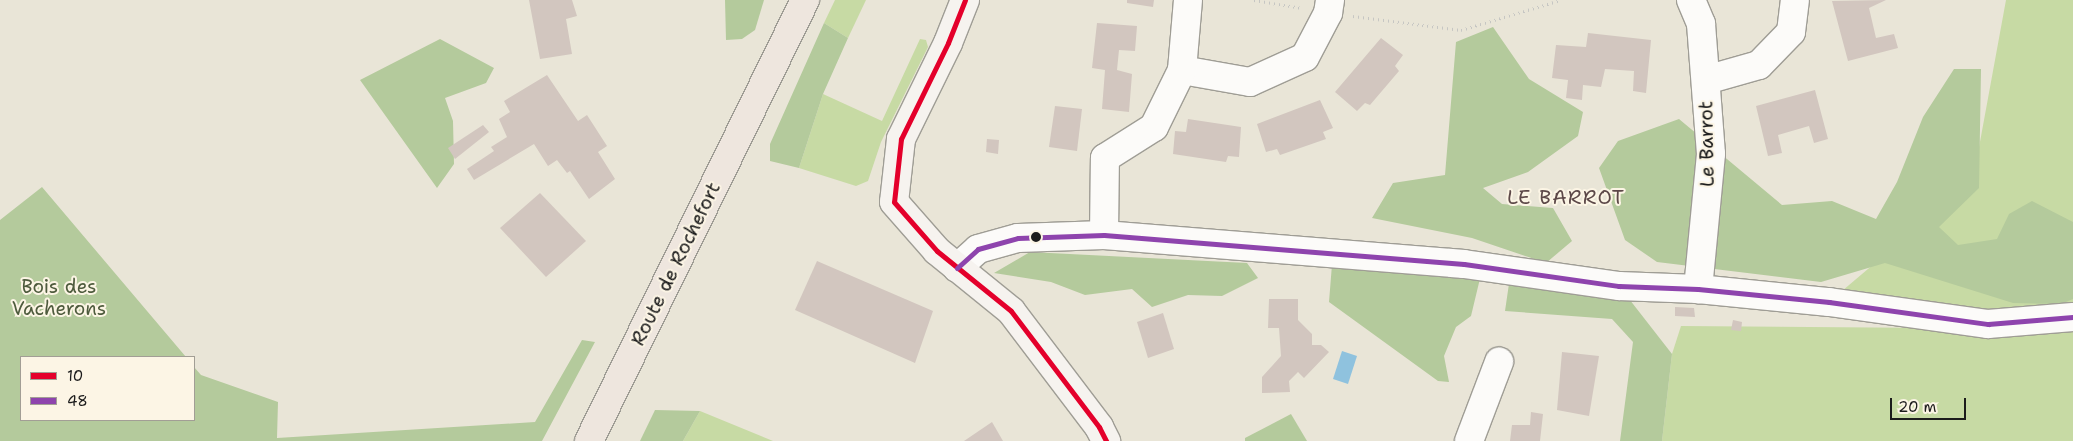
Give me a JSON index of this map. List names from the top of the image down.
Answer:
{
  "streets": {
    "main road": ["Route de Rochefort"],
    "street": ["Le Barrot"]
  },
  "districts": ["LE BARROT"],
  "parks": ["Bois des Vacherons"],
  "lines": ["transit line 10", "transit line 48"],
  "legend": ["10", "48"],
  "scale_bar": "20 m"
}
